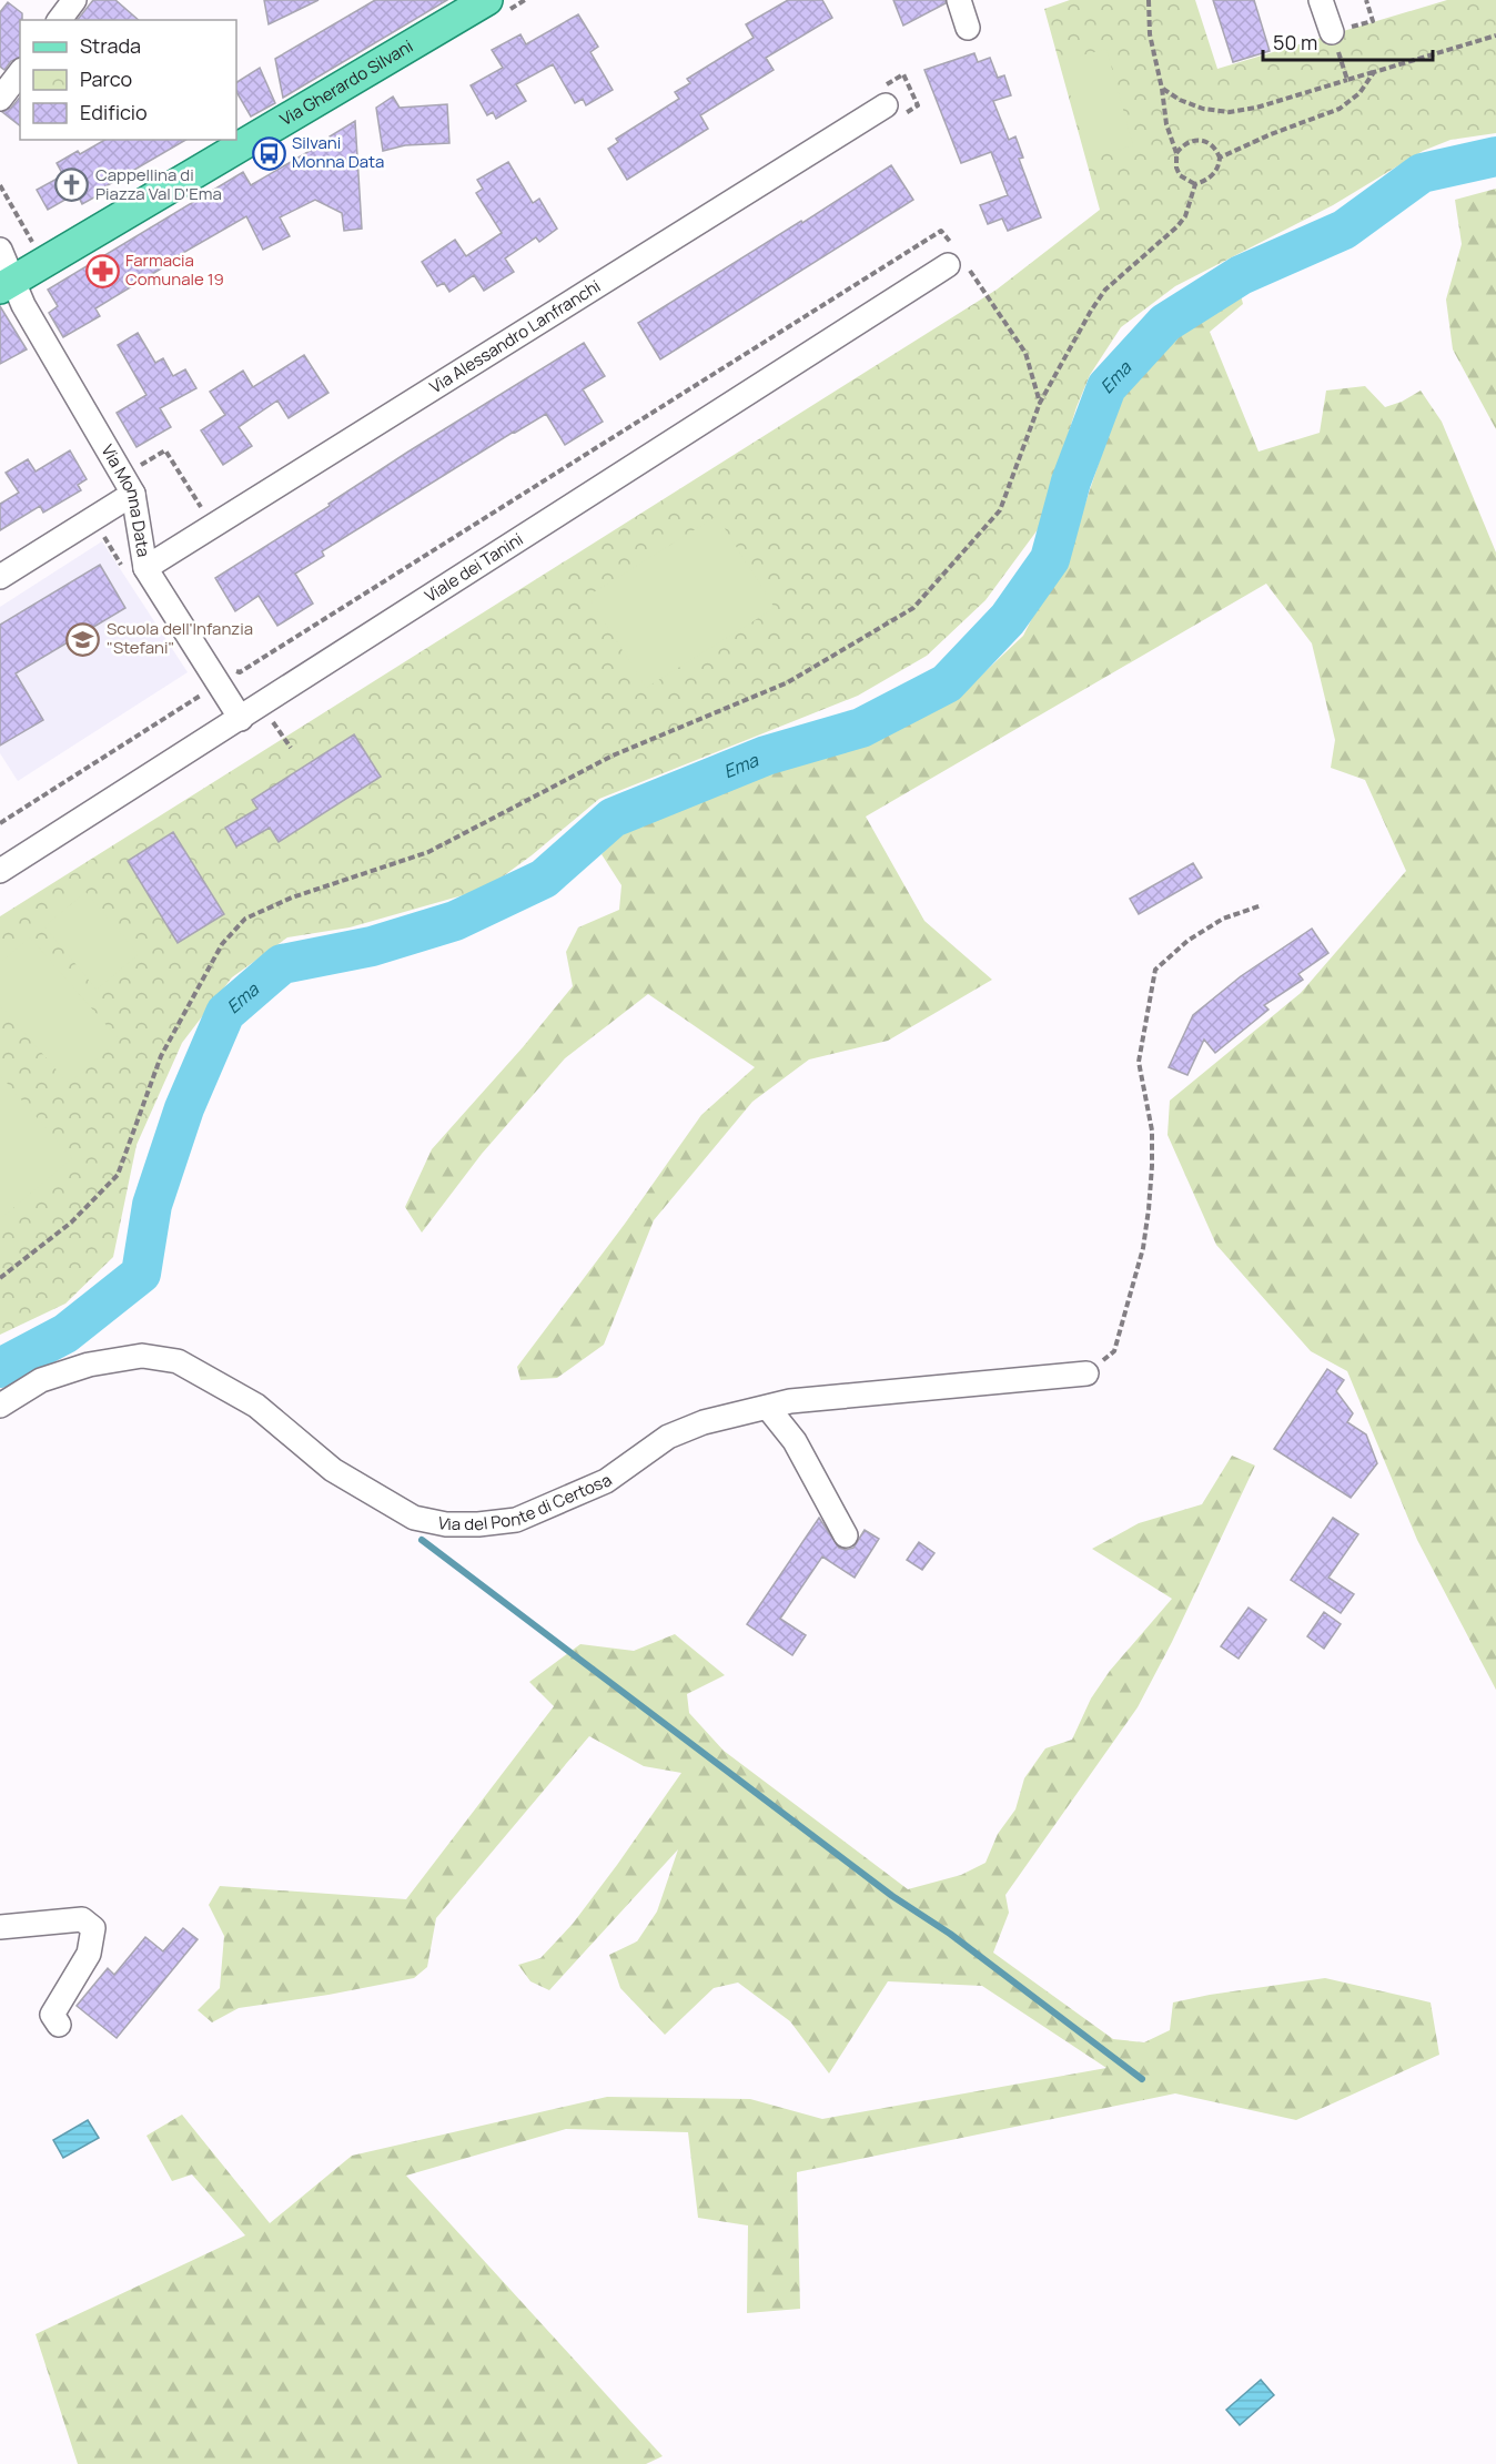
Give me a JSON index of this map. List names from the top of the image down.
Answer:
{
  "streets": {
    "main road": ["Via Gherardo Silvani"],
    "street": [
      "Via Alessandro Lanfranchi",
      "Via Monna Data",
      "Viale dei Tanini",
      "Via del Ponte di Certosa"
    ]
  },
  "crossings": [
    ["Via Gherardo Silvani", "Via Monna Data"],
    ["Via Alessandro Lanfranchi", "Via Monna Data"],
    ["Via Monna Data", "Viale dei Tanini"]
  ],
  "water": ["Ema"],
  "places": {
    "bus stop": ["Silvani Monna Data"],
    "church": ["Cappellina di Piazza Val D'Ema"],
    "pharmacy": ["Farmacia Comunale 19"],
    "school or university": ["Scuola dell'Infanzia \"Stefani\""]
  },
  "legend": ["Strada", "Parco", "Edificio"],
  "scale_bar": "50 m"
}
